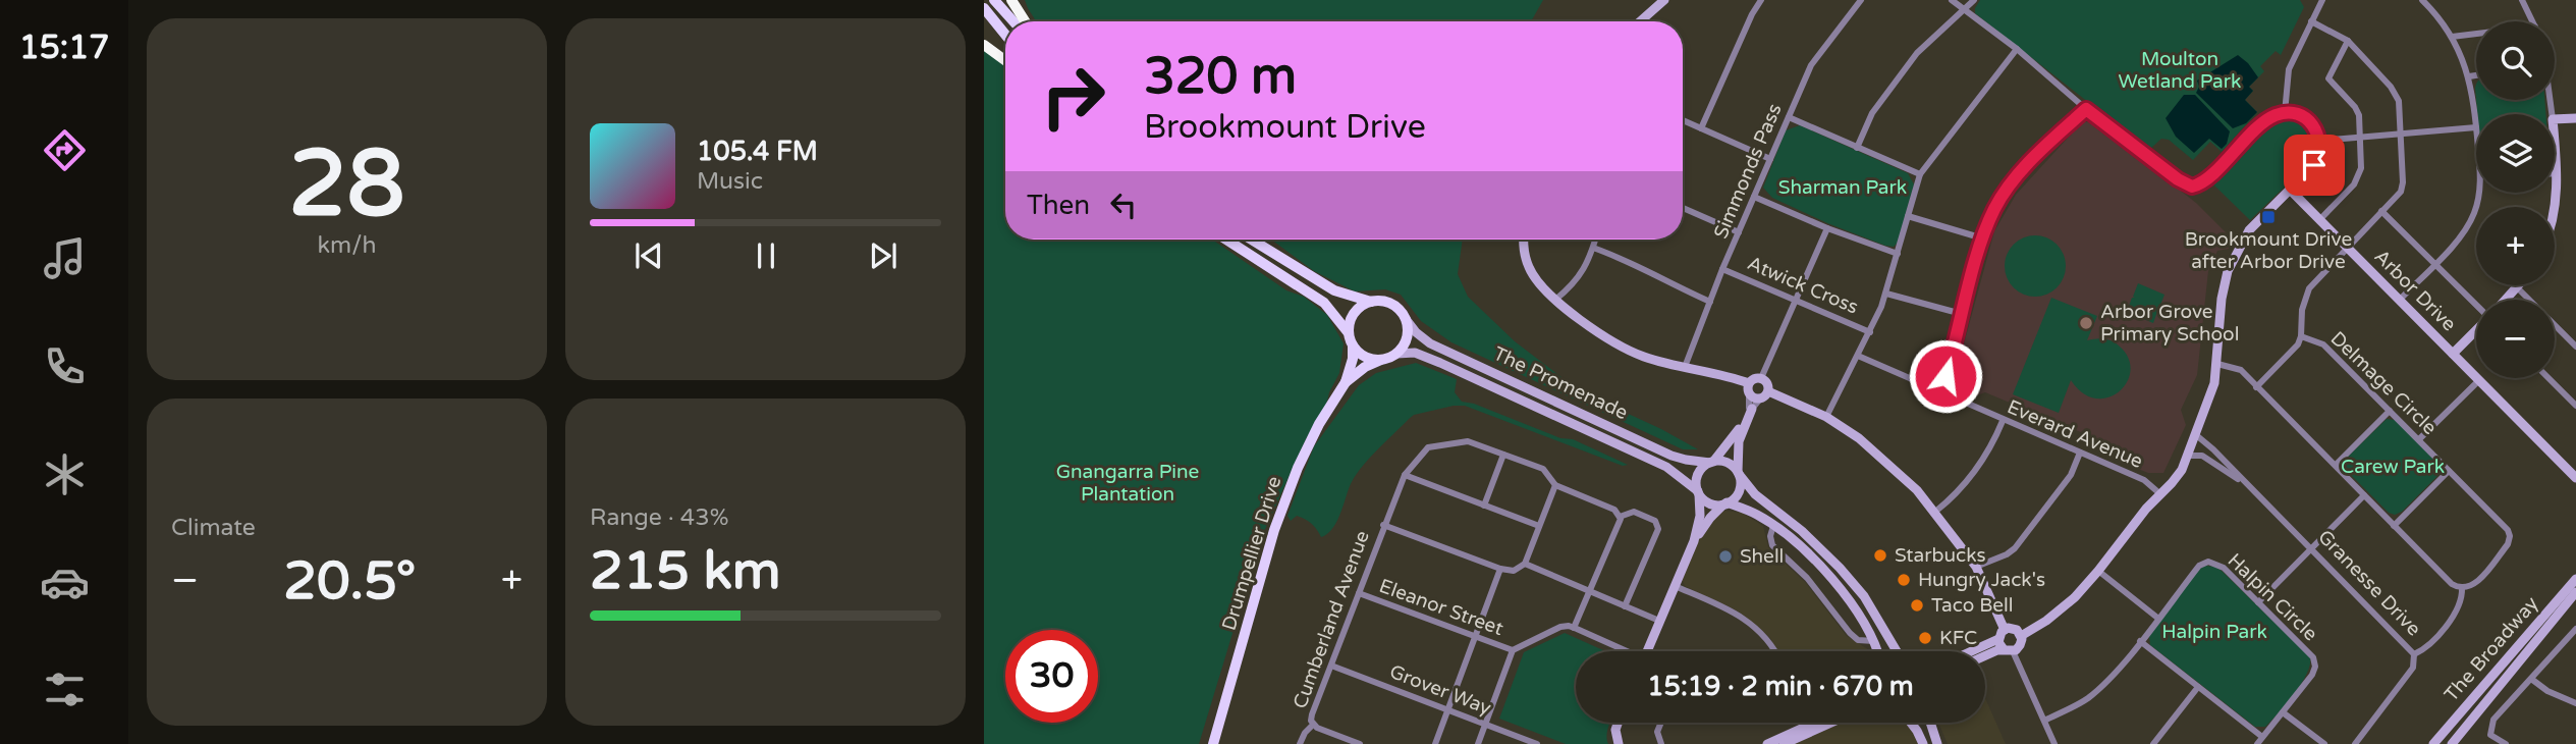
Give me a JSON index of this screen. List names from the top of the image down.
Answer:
{
  "streets": {
    "main road": ["Drumpellier Drive"],
    "street": [
      "Simmonds Pass",
      "Atwick Cross",
      "Arbor Drive",
      "The Promenade",
      "Delmage Circle",
      "Everard Avenue",
      "Granesse Drive",
      "Halpin Circle",
      "Eleanor Street",
      "Cumberland Avenue",
      "The Broadway",
      "Grover Way"
    ]
  },
  "crossings": [
    ["Simmonds Pass", "Atwick Cross"],
    ["The Promenade", "Drumpellier Drive"],
    ["Eleanor Street", "Cumberland Avenue"],
    ["Cumberland Avenue", "Grover Way"]
  ],
  "parks": [
    "Moulton Wetland Park",
    "Sharman Park",
    "Carew Park",
    "Gnangarra Pine Plantation",
    "Halpin Park"
  ],
  "places": {
    "transit": ["Brookmount Drive after Arbor Drive"],
    "other": [
      "Arbor Grove Primary School",
      "Starbucks",
      "Shell",
      "Hungry Jack's",
      "Taco Bell",
      "KFC"
    ]
  },
  "page": {
    "tabs": "15:17",
    "tile": [
      ["28", "km/h"],
      "Climate",
      ["Range · 43%", "215 km"]
    ],
    "map_buttons": ["+", "−"],
    "turn": ["320 m", "Brookmount Drive"],
    "song": ["105.4 FM", "Music"],
    "then": "Then",
    "heat": ["−", "20.5°", "+"],
    "limit": "30",
    "trip": "15:19 · 2 min · 670 m"
  }
}
